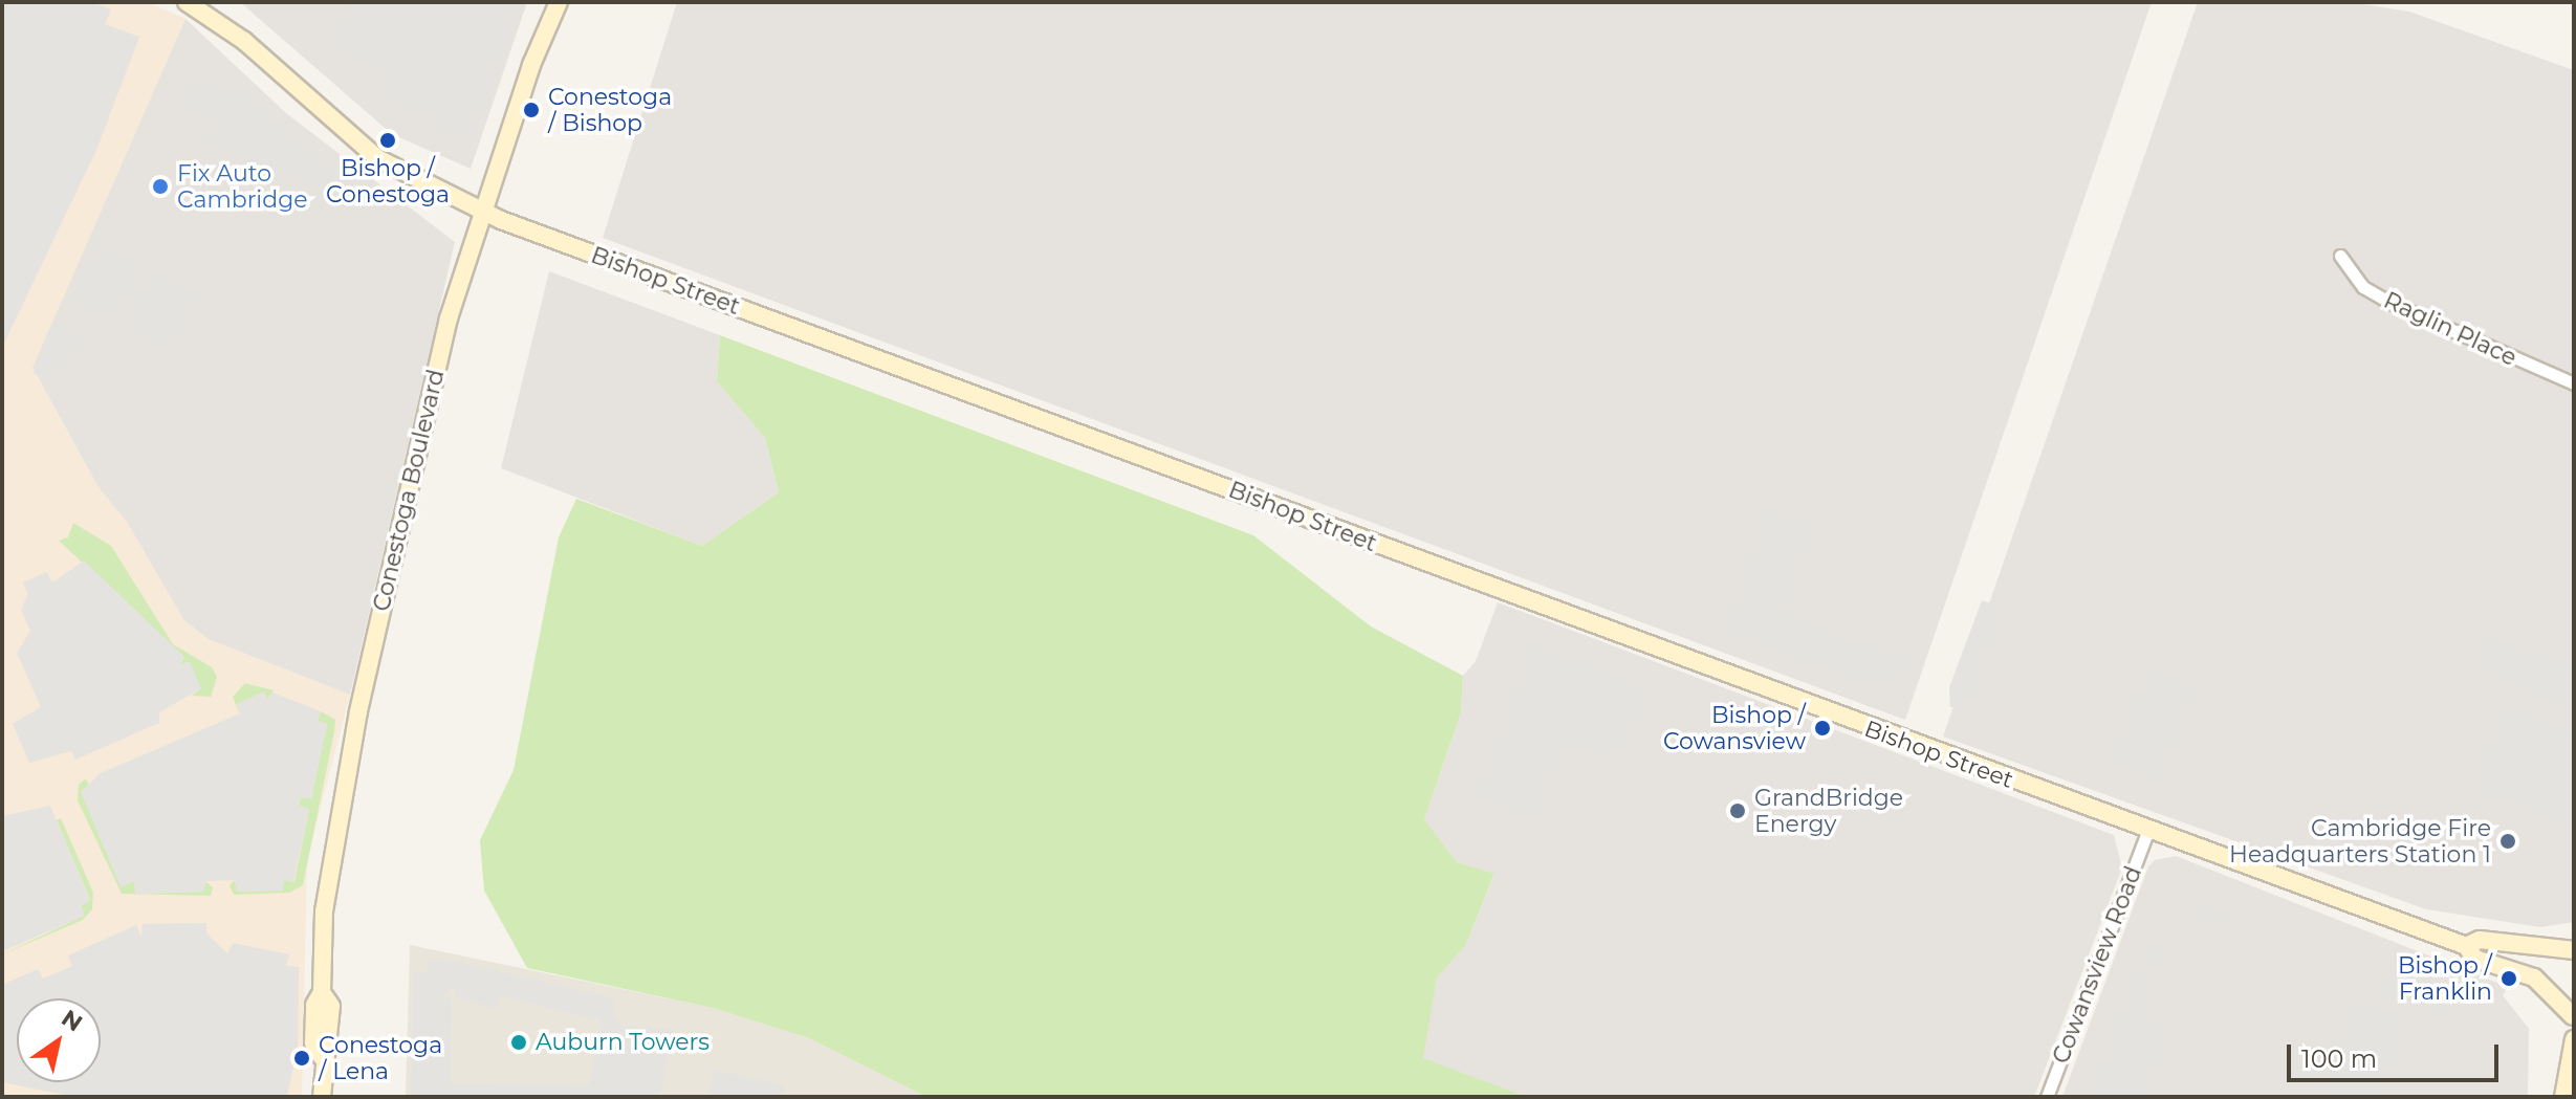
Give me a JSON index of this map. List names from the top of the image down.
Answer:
{
  "streets": {
    "main road": ["Bishop Street", "Conestoga Boulevard"],
    "street": ["Raglin Place", "Cowansview Road"]
  },
  "crossings": [
    ["Bishop Street", "Conestoga Boulevard"],
    ["Bishop Street", "Cowansview Road"]
  ],
  "places": [
    "Conestoga / Bishop",
    "Bishop / Conestoga",
    "Fix Auto Cambridge",
    "Bishop / Cowansview",
    "GrandBridge Energy",
    "Cambridge Fire Headquarters Station 1",
    "Bishop / Franklin",
    "Auburn Towers",
    "Conestoga / Lena"
  ],
  "scale_bar": "100 m",
  "north": "top right"
}
